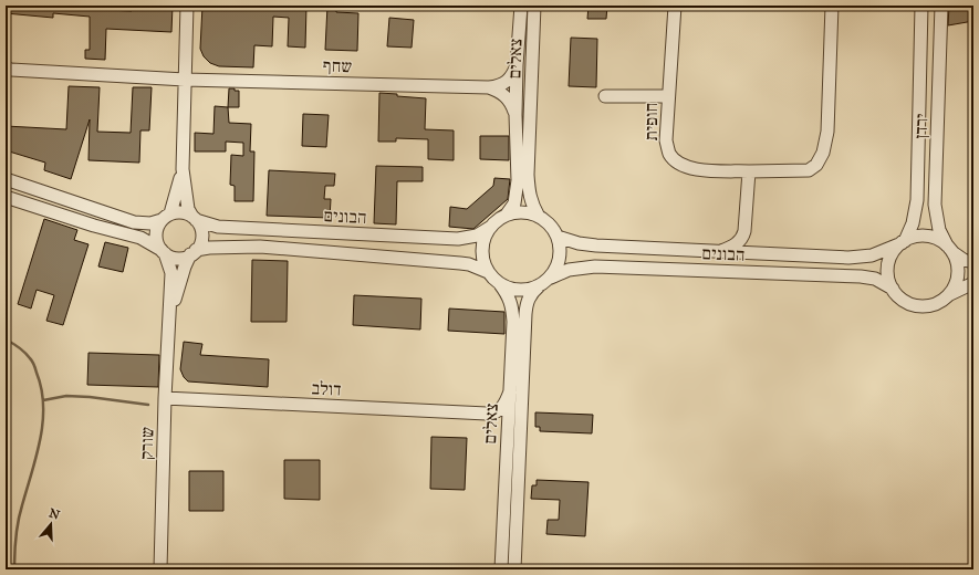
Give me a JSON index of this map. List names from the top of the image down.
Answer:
{
  "streets": {
    "street": [
      "צאלים",
      "שחף",
      "חופית",
      "ירדן",
      "הבונים",
      "דולב",
      "שורק"
    ]
  },
  "crossings": [
    ["צאלים", "שחף"],
    ["צאלים", "הבונים"],
    ["ירדן", "הבונים"],
    ["הבונים", "שורק"],
    ["דולב", "שורק"]
  ],
  "north": "top"
}
